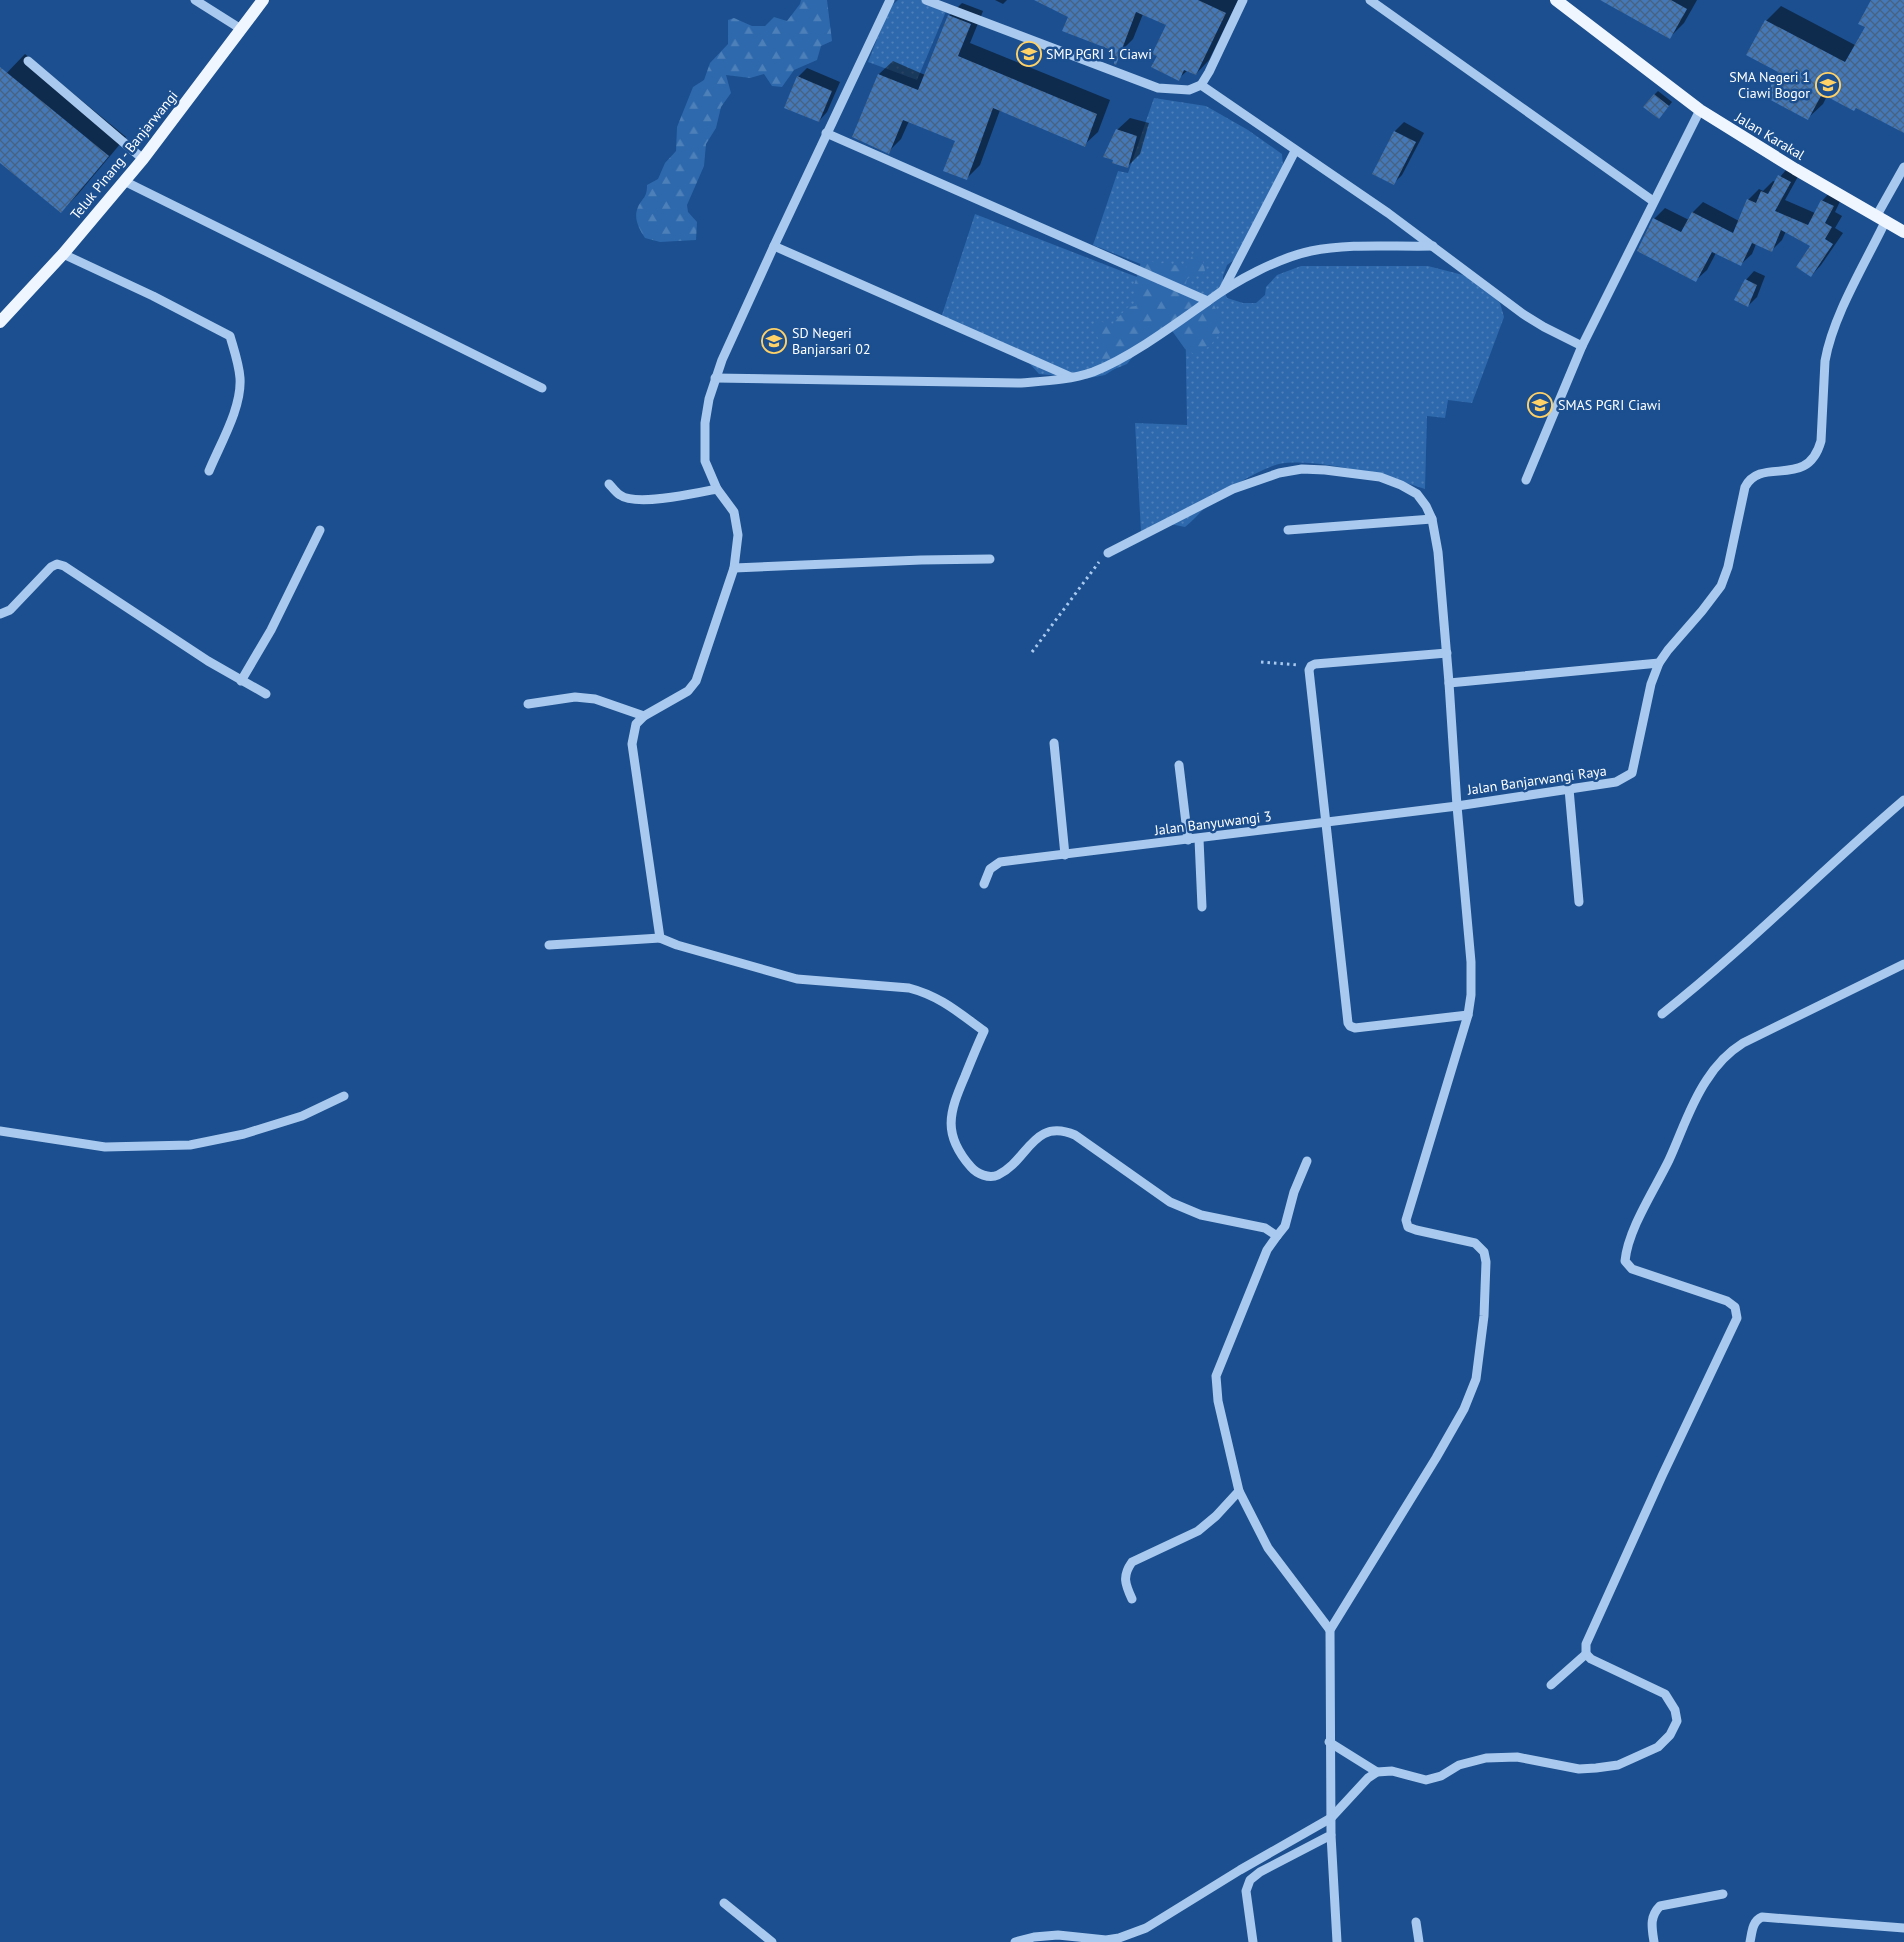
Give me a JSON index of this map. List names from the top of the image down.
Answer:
{
  "streets": {
    "main road": ["Jalan Karakal", "Teluk Pinang - Banjarwangi"],
    "street": ["Jalan Banjarwangi Raya", "Jalan Banyuwangi 3"]
  },
  "crossings": [
    ["Jalan Karakal", "Jalan Banjarwangi Raya"],
    ["Jalan Banjarwangi Raya", "Jalan Banyuwangi 3"]
  ],
  "places": {
    "school or university": [
      "SMP PGRI 1 Ciawi",
      "SMA Negeri 1 Ciawi Bogor",
      "SD Negeri Banjarsari 02",
      "SMAS PGRI Ciawi"
    ]
  }
}
